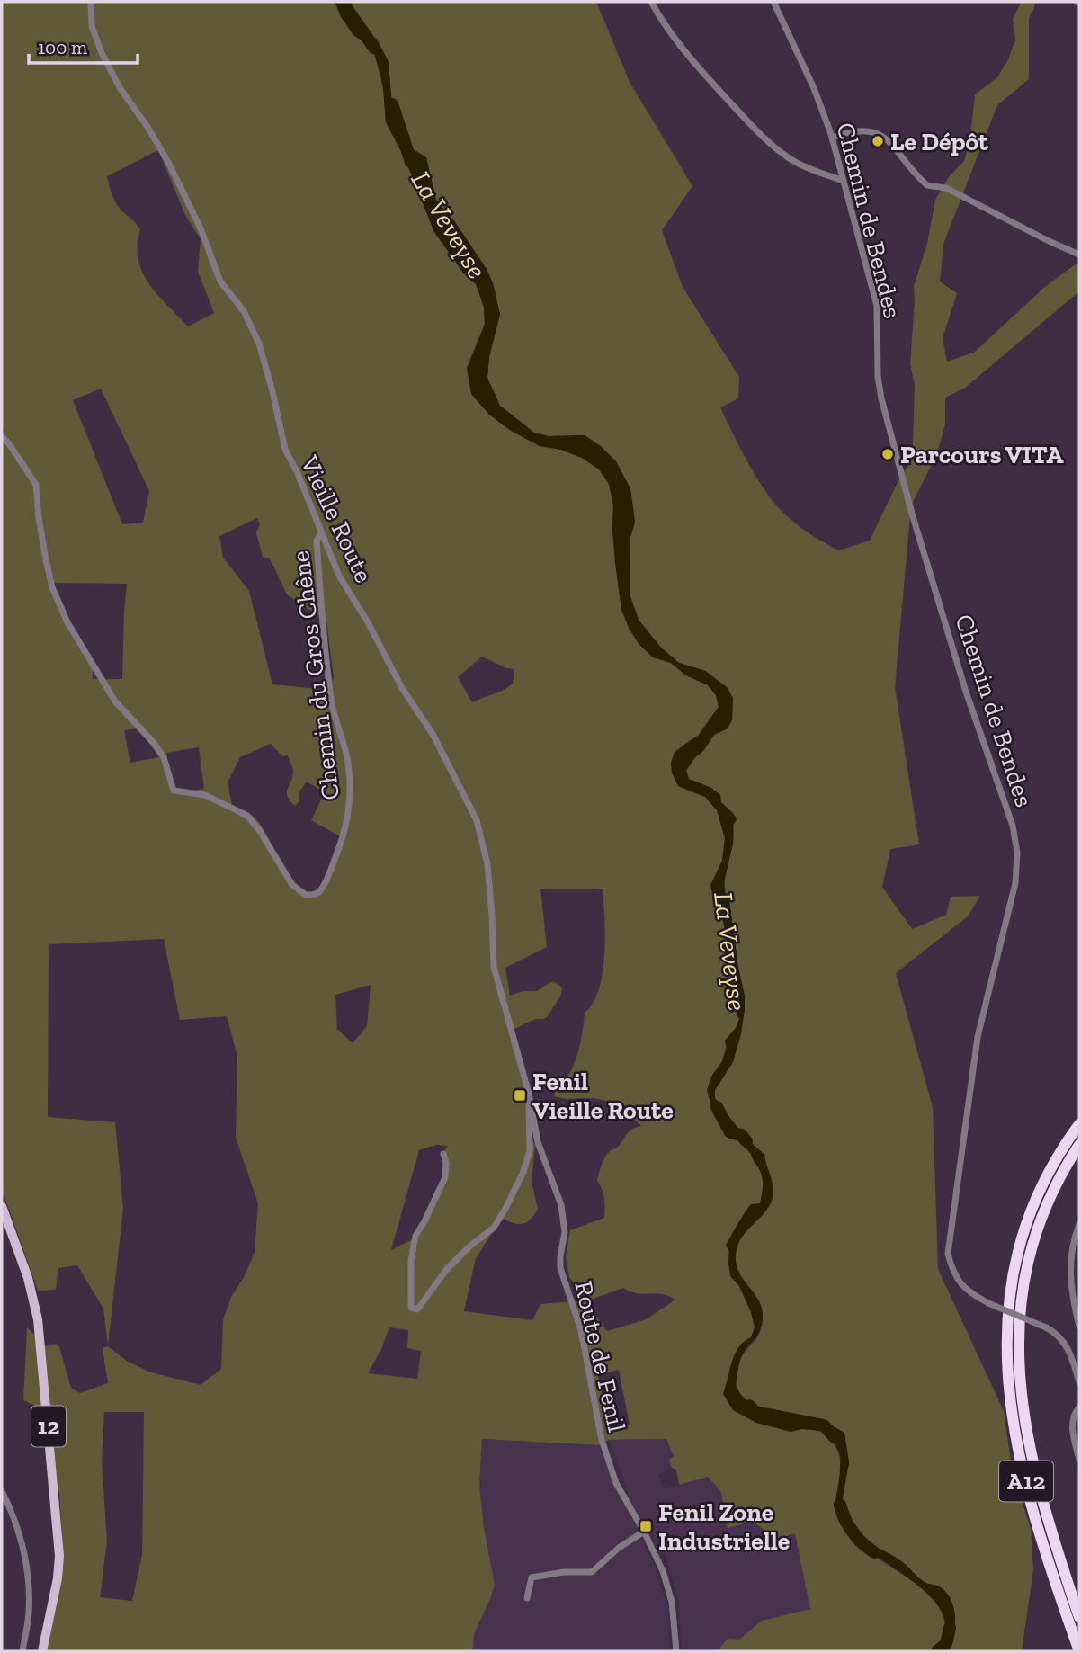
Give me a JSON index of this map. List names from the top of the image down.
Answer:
{
  "streets": {
    "highway": ["A12"],
    "main road": ["12"],
    "street": [
      "Chemin de Bendes",
      "Vieille Route",
      "Chemin du Gros Chêne",
      "Route de Fenil"
    ]
  },
  "crossings": [
    ["Vieille Route", "Chemin du Gros Chêne"],
    ["Vieille Route", "Route de Fenil"]
  ],
  "water": ["La Veveyse"],
  "places": {
    "other": ["Le Dépôt", "Parcours VITA"],
    "transit": ["Fenil Vieille Route", "Fenil Zone Industrielle"]
  },
  "scale_bar": "100 m"
}
